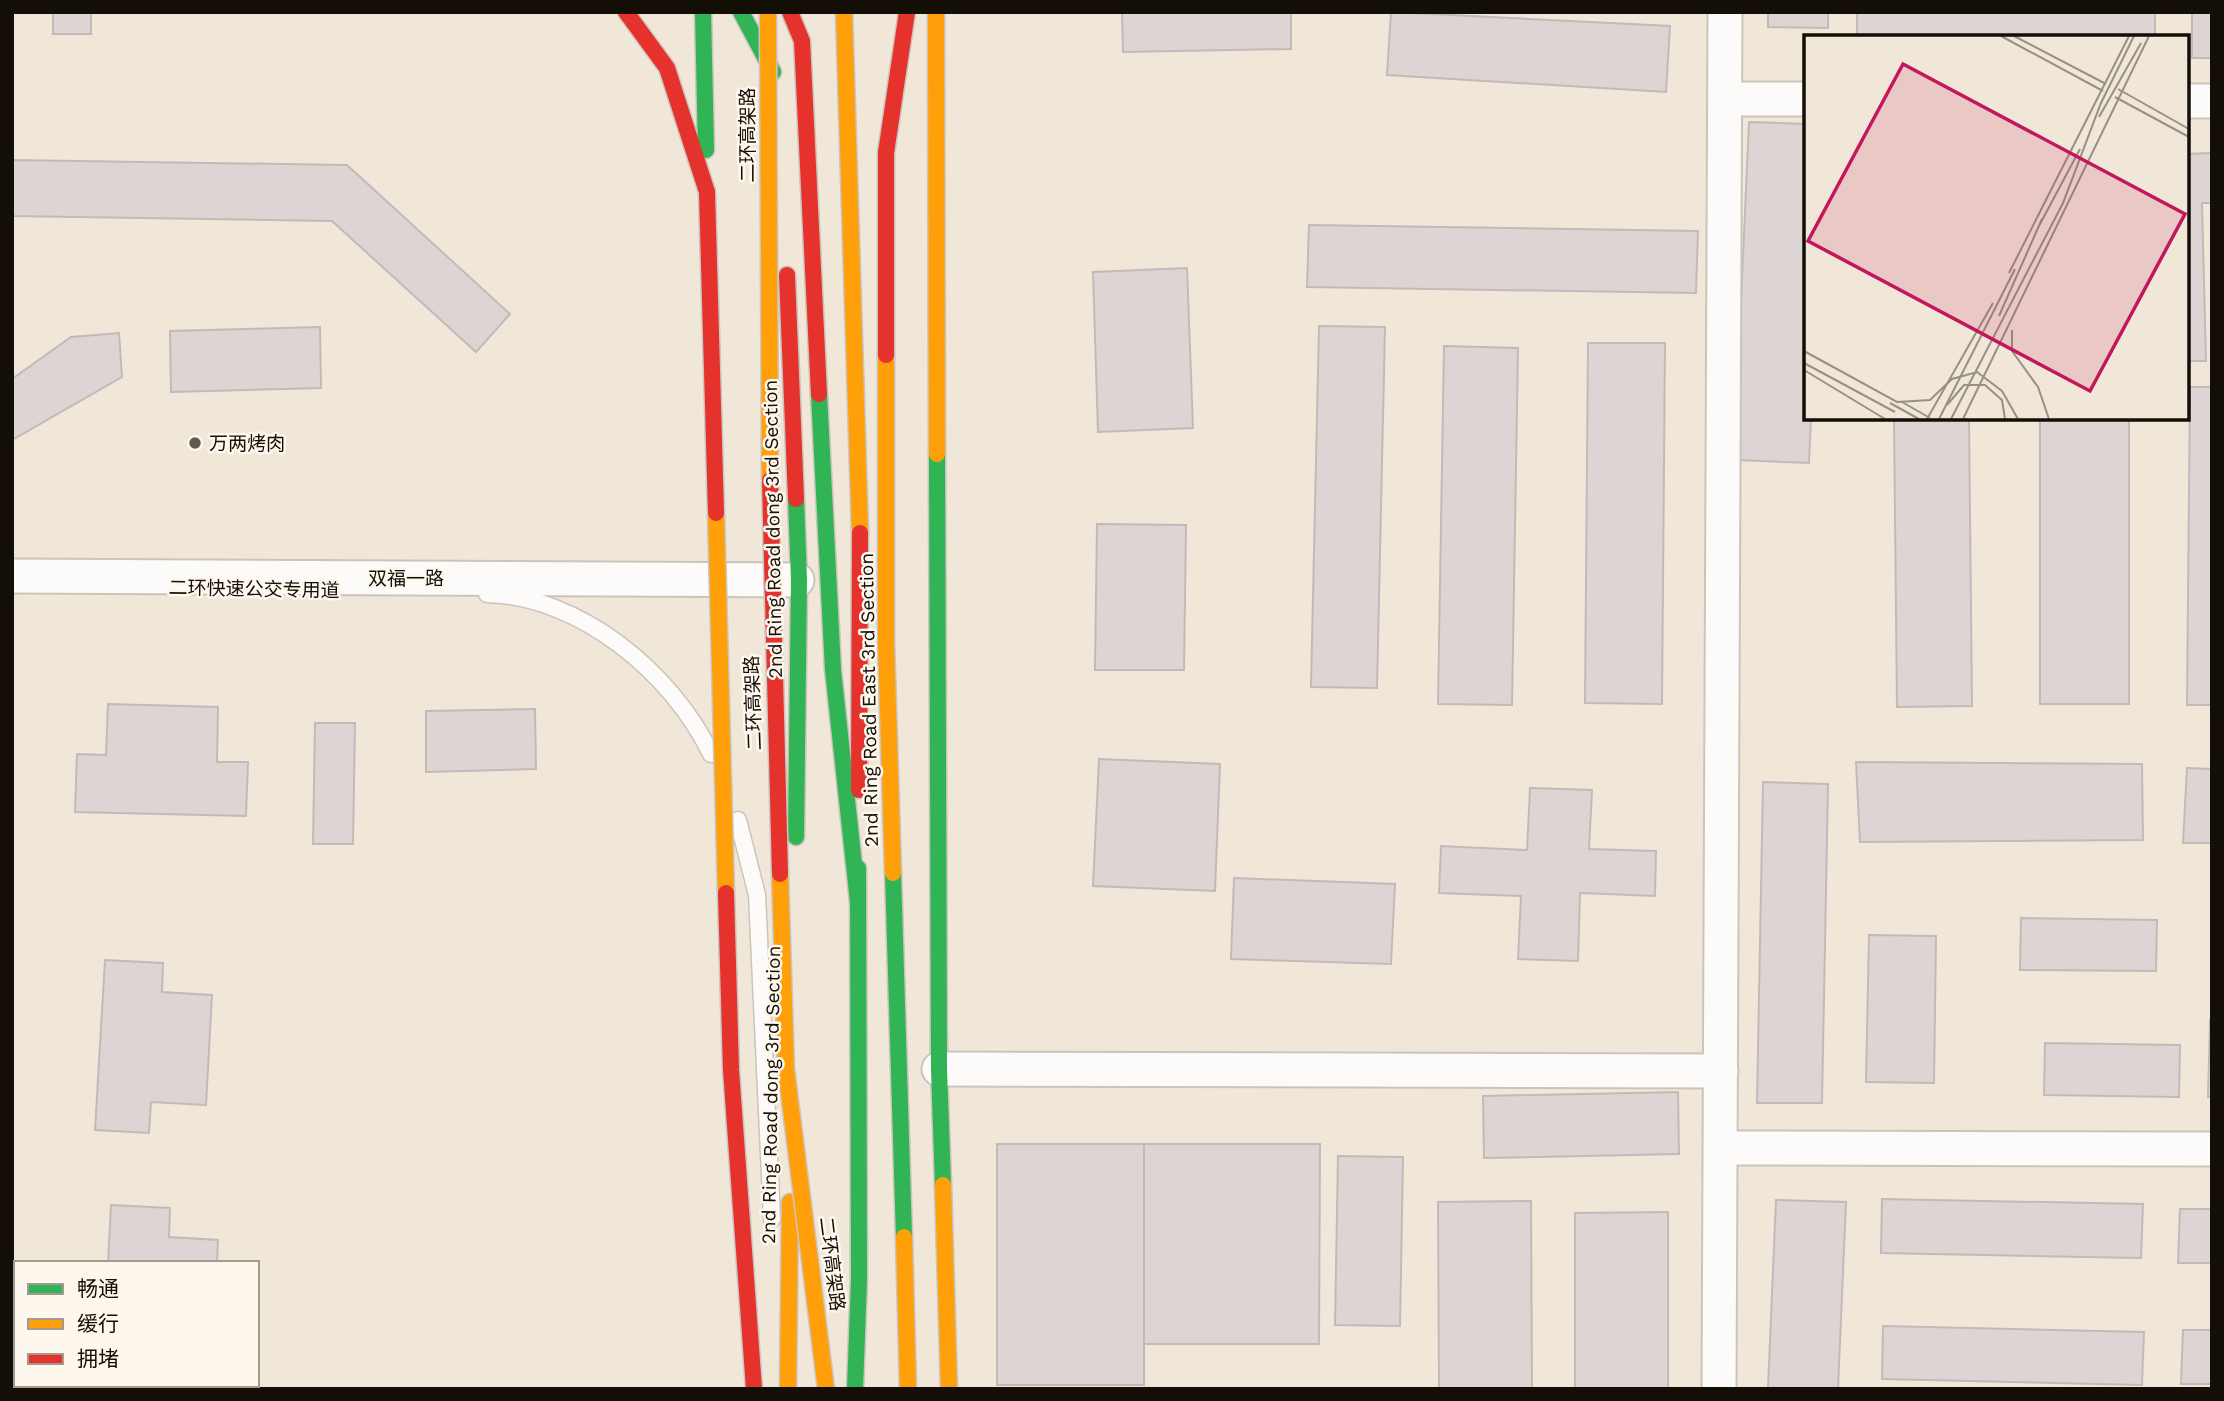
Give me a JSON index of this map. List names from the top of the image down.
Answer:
{
  "streets": {
    "main road": ["二环高架路", "2nd Ring Road dong 3rd Section", "2nd Ring Road East 3rd Section"],
    "street": ["双福一路"],
    "lane": ["二环快速公交专用道"]
  },
  "crossings": [
    ["2nd Ring Road dong 3rd Section", "双福一路"]
  ],
  "places": ["万两烤肉"],
  "legend": ["畅通", "缓行", "拥堵"]
}
